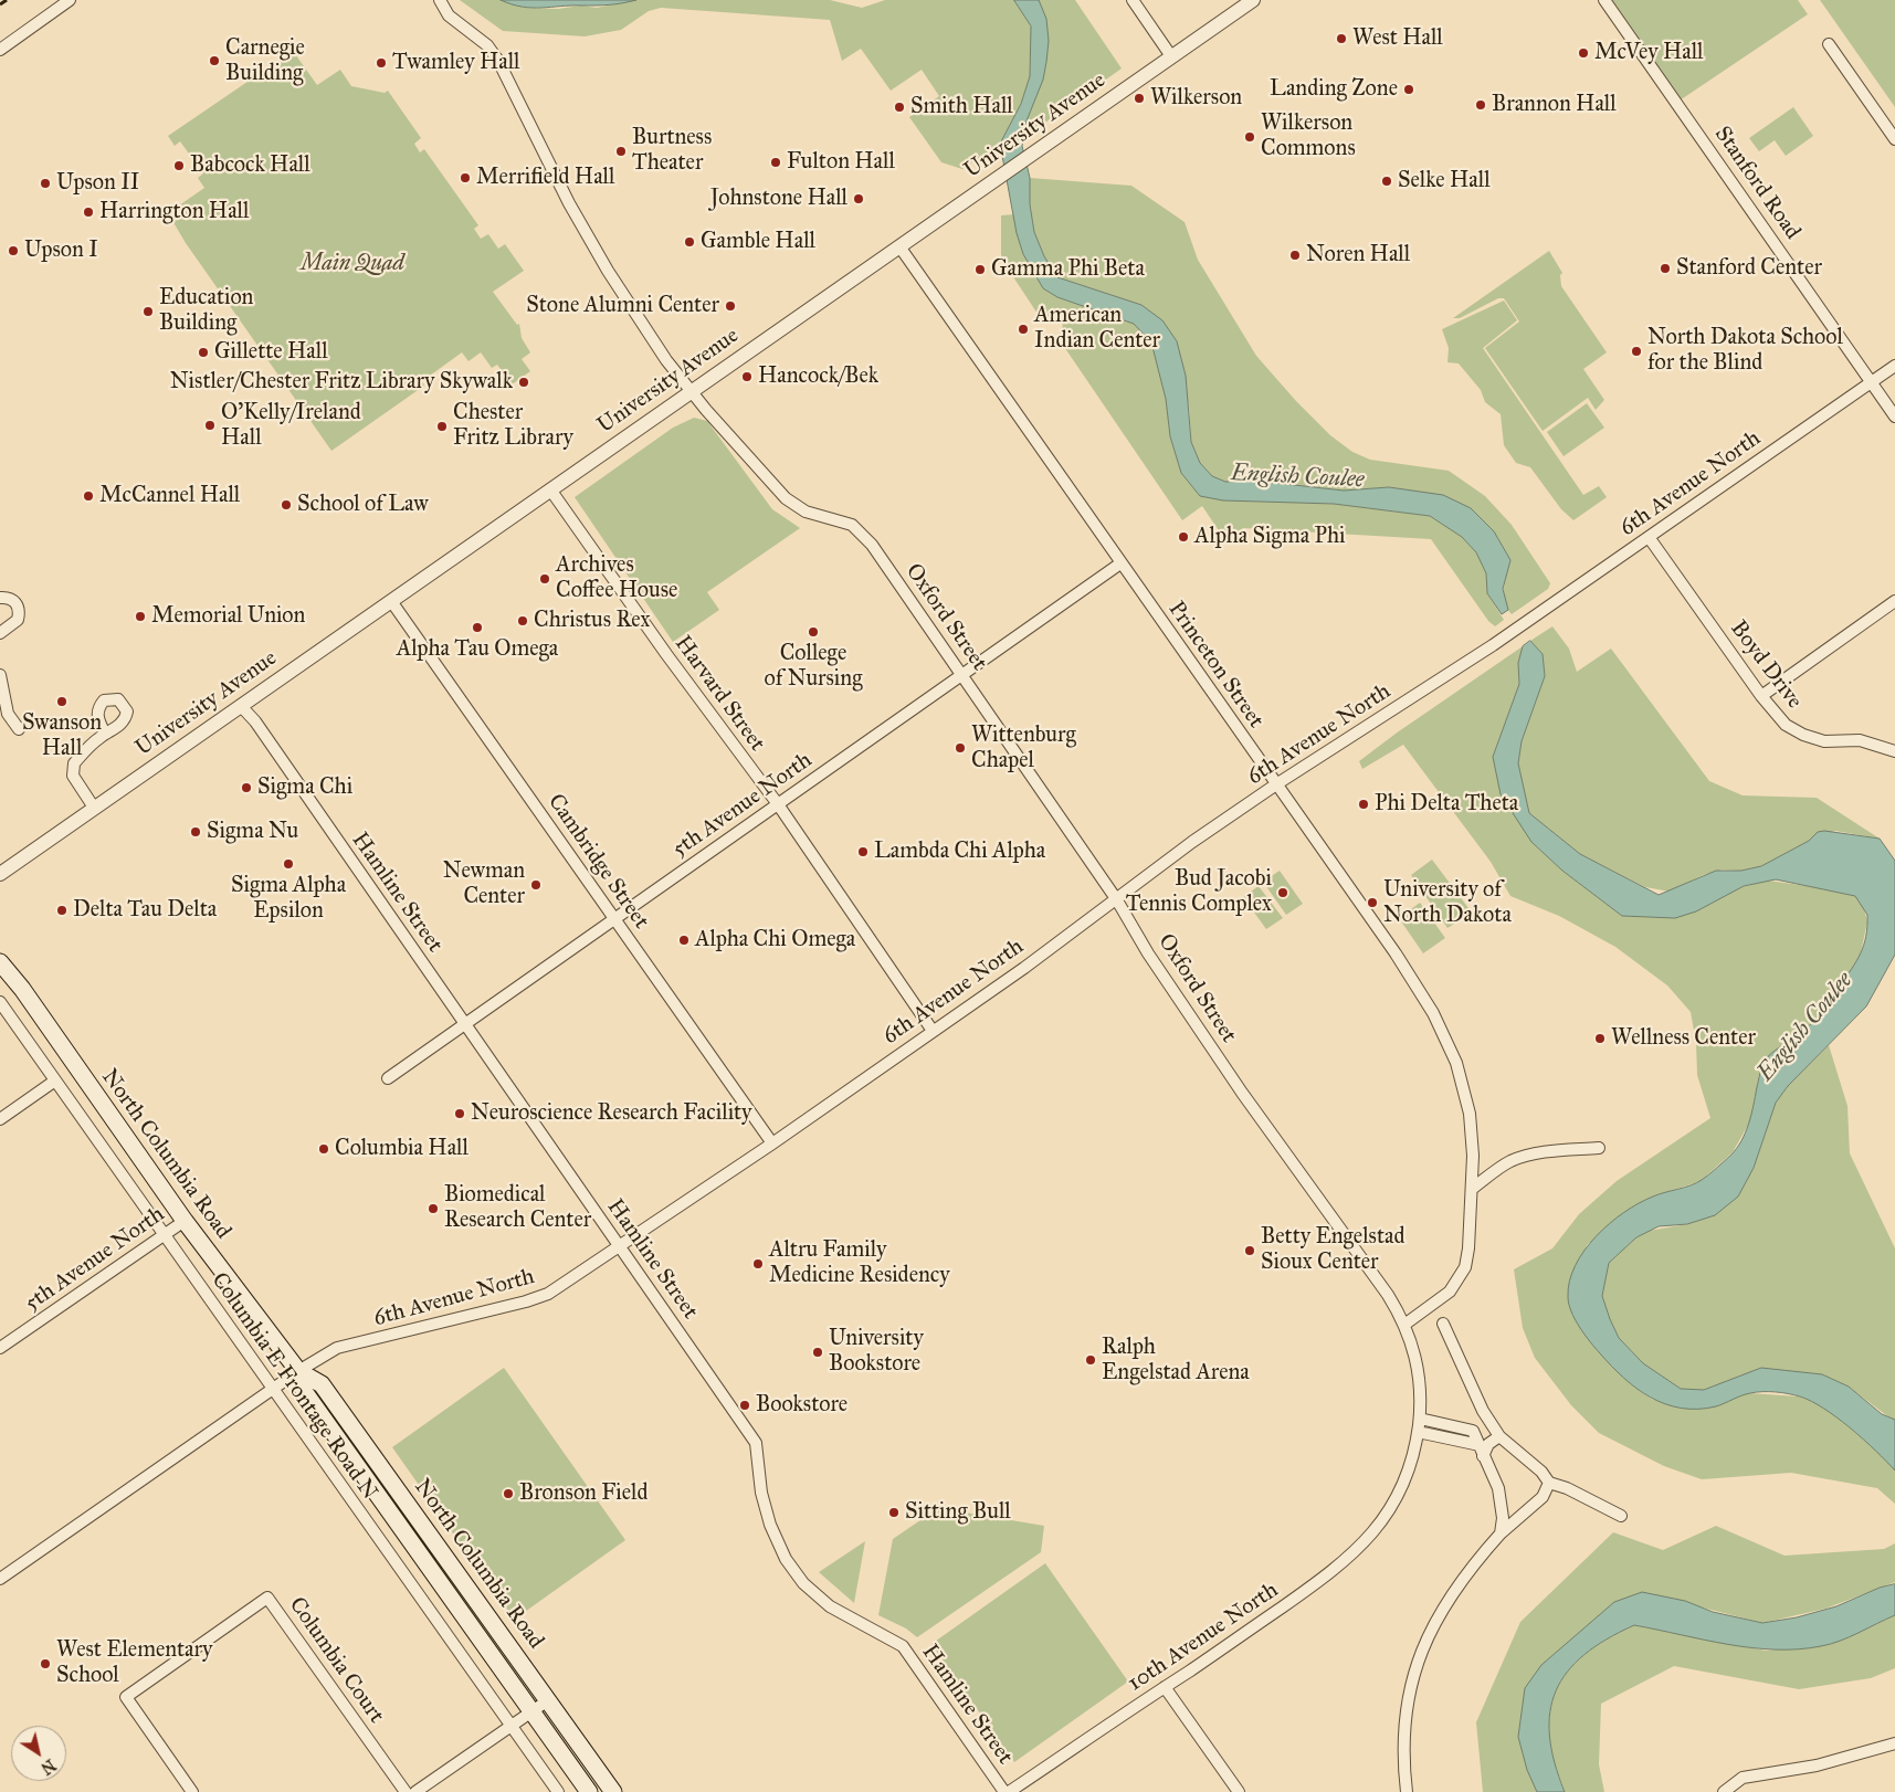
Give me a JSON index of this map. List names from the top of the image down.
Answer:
{
  "streets": {
    "main road": ["North Columbia Road"],
    "street": [
      "University Avenue",
      "Stanford Road",
      "6th Avenue North",
      "Oxford Street",
      "Princeton Street",
      "Boyd Drive",
      "Harvard Street",
      "5th Avenue North",
      "Cambridge Street",
      "Hamline Street",
      "Columbia E Frontage Road N",
      "10th Avenue North",
      "Columbia Court"
    ]
  },
  "crossings": [
    ["University Avenue", "Oxford Street"],
    ["University Avenue", "Princeton Street"],
    ["University Avenue", "Harvard Street"],
    ["University Avenue", "Cambridge Street"],
    ["University Avenue", "Hamline Street"],
    ["Stanford Road", "6th Avenue North"],
    ["6th Avenue North", "Oxford Street"],
    ["6th Avenue North", "Princeton Street"],
    ["6th Avenue North", "Boyd Drive"],
    ["6th Avenue North", "Harvard Street"],
    ["6th Avenue North", "Cambridge Street"],
    ["6th Avenue North", "Hamline Street"],
    ["6th Avenue North", "North Columbia Road"],
    ["6th Avenue North", "Columbia E Frontage Road N"],
    ["Oxford Street", "Princeton Street"],
    ["Oxford Street", "5th Avenue North"],
    ["Oxford Street", "10th Avenue North"],
    ["Princeton Street", "5th Avenue North"],
    ["Harvard Street", "5th Avenue North"],
    ["5th Avenue North", "Cambridge Street"],
    ["5th Avenue North", "Hamline Street"],
    ["5th Avenue North", "North Columbia Road"],
    ["5th Avenue North", "Columbia E Frontage Road N"],
    ["Hamline Street", "10th Avenue North"]
  ],
  "water": ["English Coulee"],
  "parks": ["Main Quad"],
  "places": [
    "West Hall",
    "McVey Hall",
    "Carnegie Building",
    "Twamley Hall",
    "Landing Zone",
    "Wilkerson",
    "Brannon Hall",
    "Smith Hall",
    "Wilkerson Commons",
    "Burtness Theater",
    "Fulton Hall",
    "Babcock Hall",
    "Merrifield Hall",
    "Selke Hall",
    "Upson II",
    "Johnstone Hall",
    "Harrington Hall",
    "Gamble Hall",
    "Upson I",
    "Noren Hall",
    "Stanford Center",
    "Gamma Phi Beta",
    "Stone Alumni Center",
    "Education Building",
    "American Indian Center",
    "North Dakota School for the Blind",
    "Gillette Hall",
    "Hancock/Bek",
    "Nistler/Chester Fritz Library Skywalk",
    "O'Kelly/Ireland Hall",
    "Chester Fritz Library",
    "McCannel Hall",
    "School of Law",
    "Alpha Sigma Phi",
    "Archives Coffee House",
    "Memorial Union",
    "Christus Rex",
    "Alpha Tau Omega",
    "College of Nursing",
    "Swanson Hall",
    "Wittenburg Chapel",
    "Sigma Chi",
    "Phi Delta Theta",
    "Sigma Nu",
    "Lambda Chi Alpha",
    "Sigma Alpha Epsilon",
    "Newman Center",
    "Bud Jacobi Tennis Complex",
    "University of North Dakota",
    "Delta Tau Delta",
    "Alpha Chi Omega",
    "Wellness Center",
    "Neuroscience Research Facility",
    "Columbia Hall",
    "Biomedical Research Center",
    "Betty Engelstad Sioux Center",
    "Altru Family Medicine Residency",
    "University Bookstore",
    "Ralph Engelstad Arena",
    "Bookstore",
    "Bronson Field",
    "Sitting Bull",
    "West Elementary School"
  ],
  "north": "bottom right"
}
